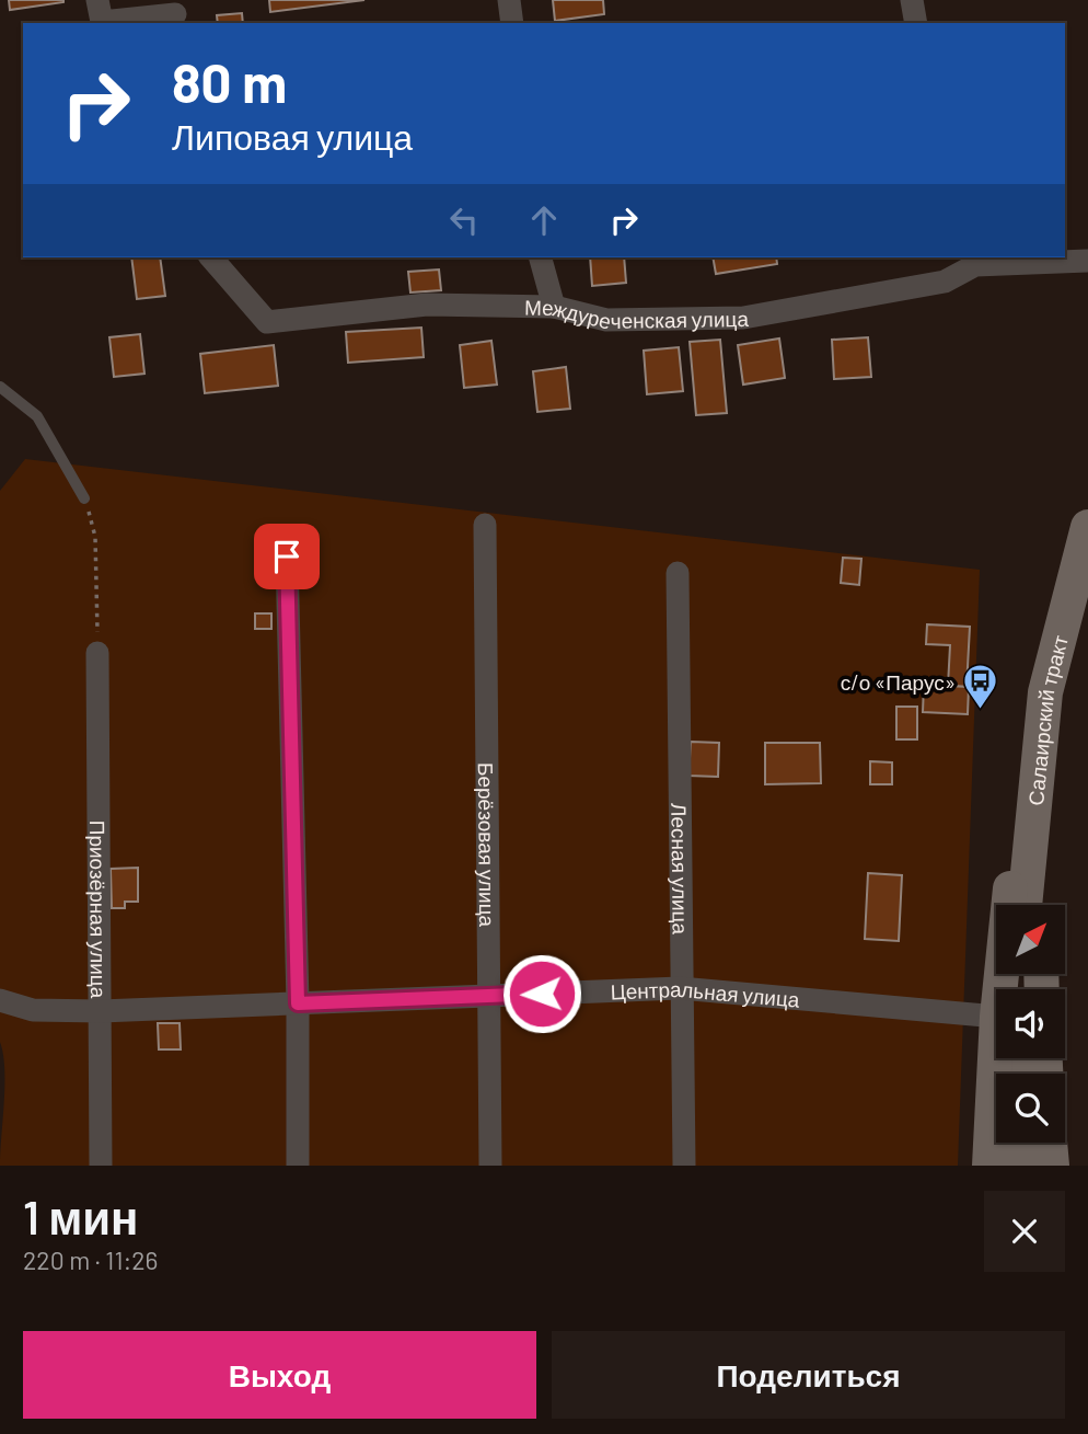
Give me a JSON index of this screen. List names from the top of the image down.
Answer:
{
  "streets": {
    "street": [
      "Междуреченская улица",
      "Салаирский тракт",
      "Берёзовая улица",
      "Лесная улица",
      "Приозёрная улица",
      "Центральная улица"
    ]
  },
  "crossings": [
    ["Берёзовая улица", "Центральная улица"],
    ["Лесная улица", "Центральная улица"],
    ["Приозёрная улица", "Центральная улица"]
  ],
  "places": {
    "bus stop": ["с/о «Парус»"]
  },
  "north": "top right",
  "page": {
    "turn": ["80 m", "Липовая улица"],
    "heading": ["1 мин", "220 m · 11:26"],
    "buttons": ["Выход", "Поделиться"]
  }
}
